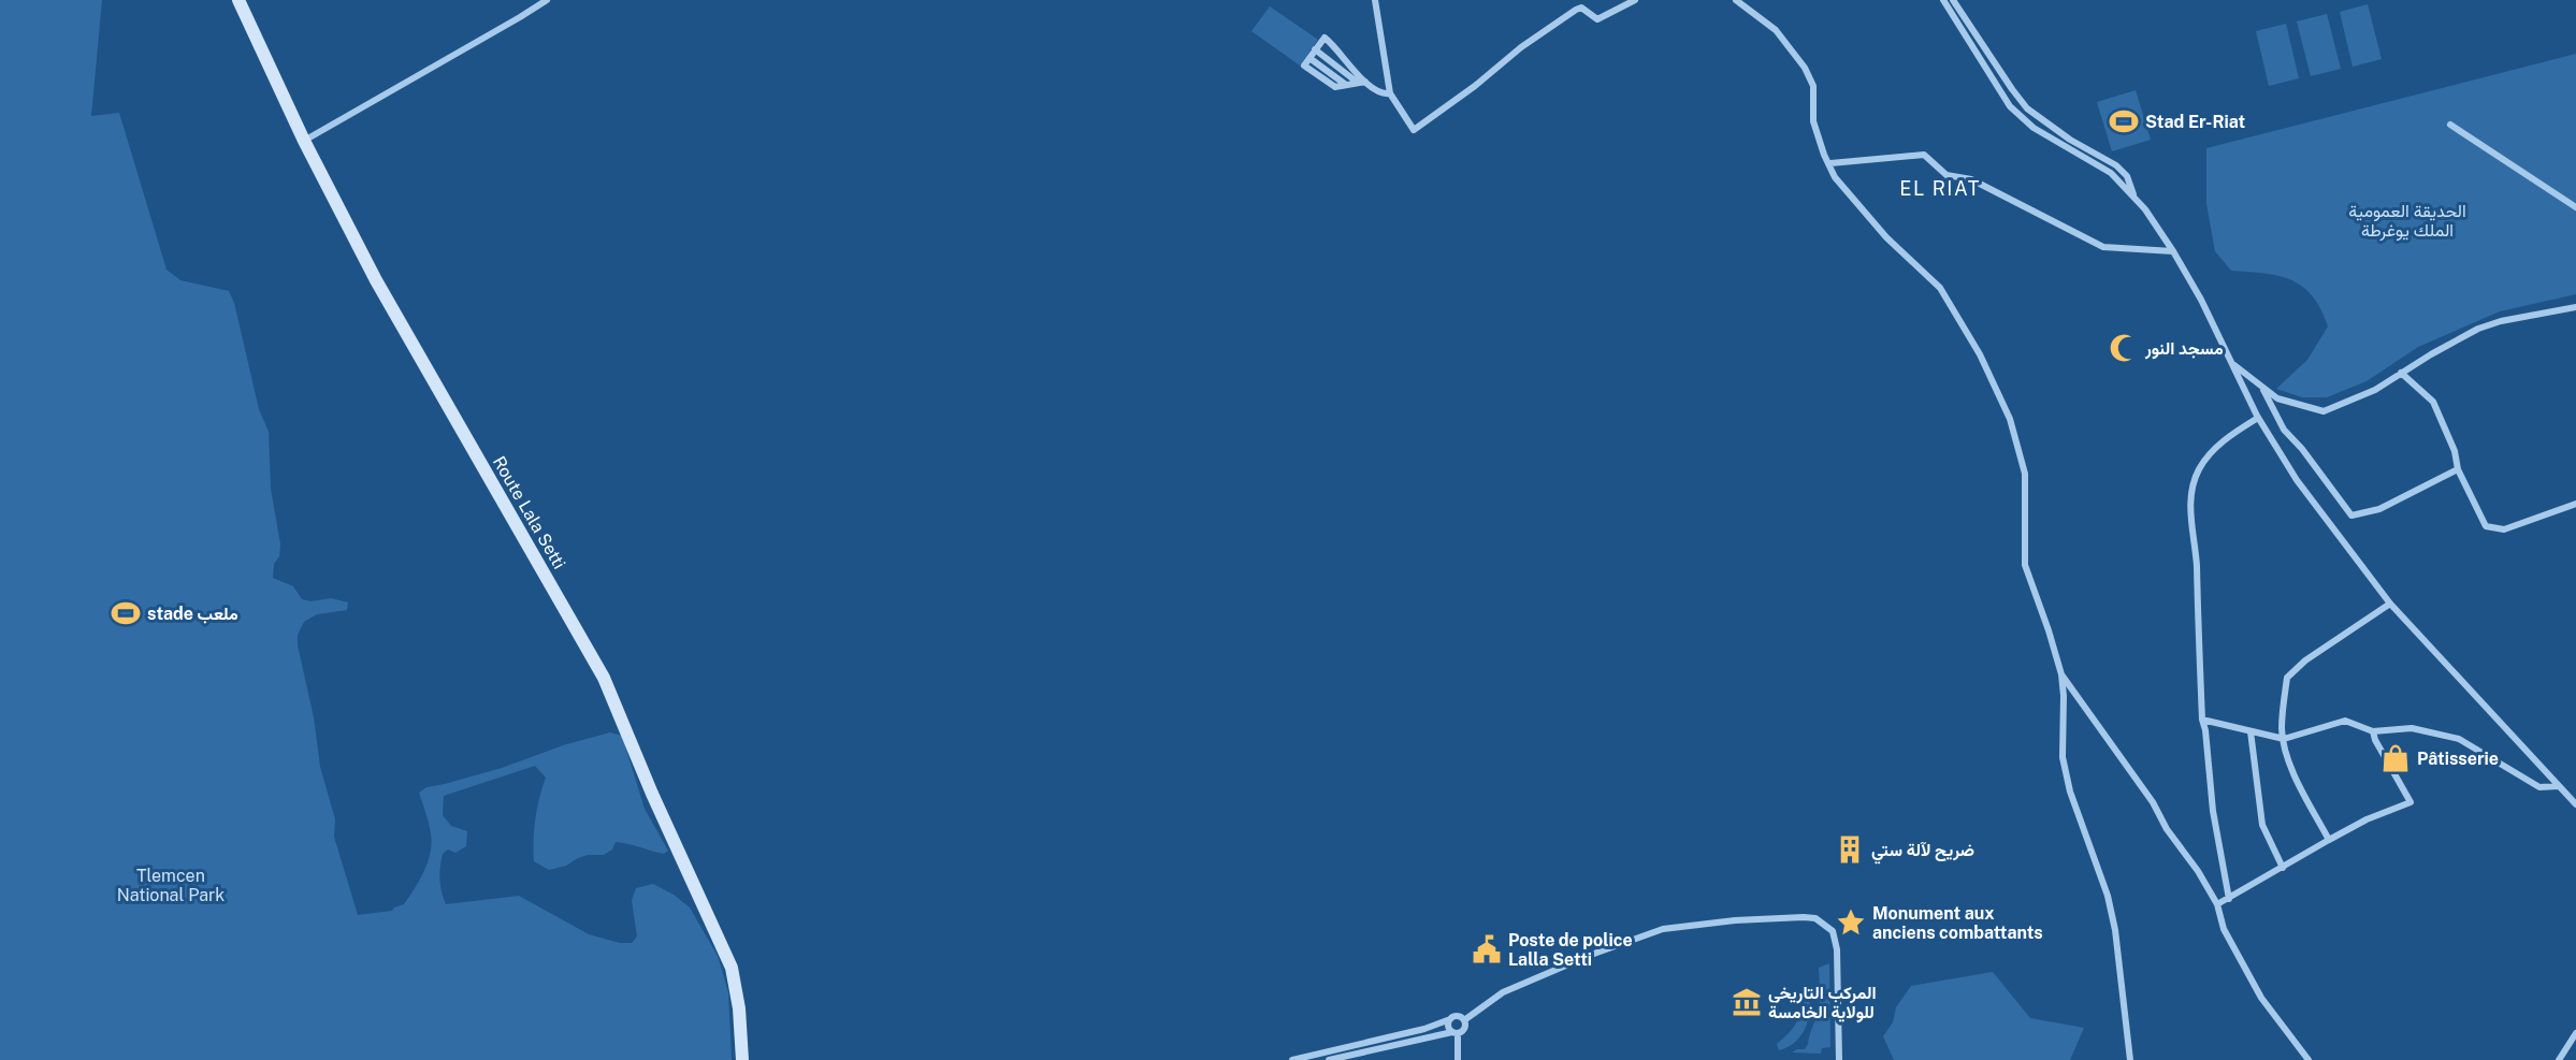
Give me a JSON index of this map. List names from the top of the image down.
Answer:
{
  "streets": {
    "main road": ["Route Lala Setti"]
  },
  "districts": ["EL RIAT"],
  "parks": ["الحديقة العمومية الملك يوغرطة", "Tlemcen National Park"],
  "places": {
    "sports": ["Stad Er-Riat", "stade ملعب"],
    "mosque": ["مسجد النور"],
    "shop": ["Pâtisserie"],
    "building": ["ضريح لآلة ستي"],
    "place": ["Monument aux anciens combattants"],
    "public building": ["Poste de police Lalla Setti"],
    "museum": ["المركب التاريخي للولاية الخامسة"]
  }
}
